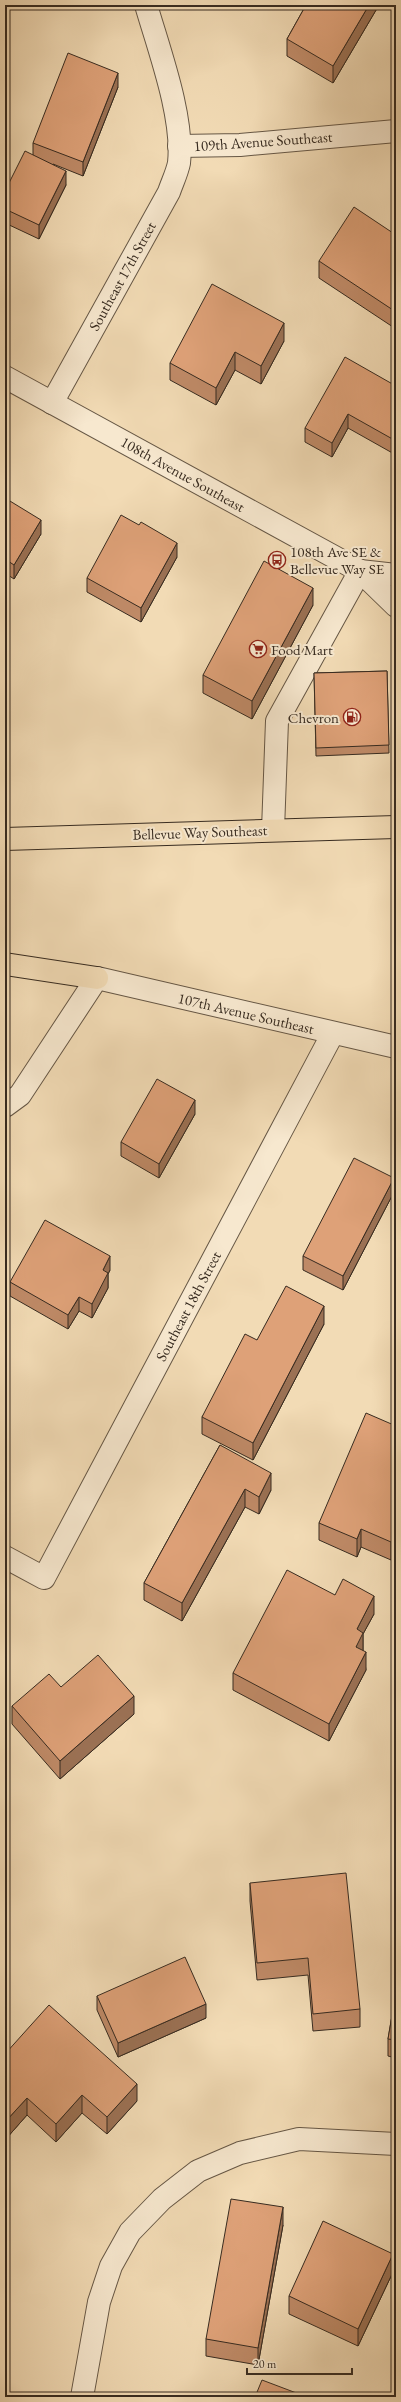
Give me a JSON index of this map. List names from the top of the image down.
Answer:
{
  "streets": {
    "main road": ["Bellevue Way Southeast"],
    "street": [
      "109th Avenue Southeast",
      "Southeast 17th Street",
      "108th Avenue Southeast",
      "107th Avenue Southeast",
      "Southeast 18th Street"
    ]
  },
  "crossings": [
    ["109th Avenue Southeast", "Southeast 17th Street"],
    ["Southeast 17th Street", "108th Avenue Southeast"],
    ["107th Avenue Southeast", "Southeast 18th Street"]
  ],
  "places": {
    "bus stop": ["108th Ave SE & Bellevue Way SE"],
    "supermarket": ["Food Mart"],
    "fuel station": ["Chevron"]
  },
  "scale_bar": "20 m"
}
